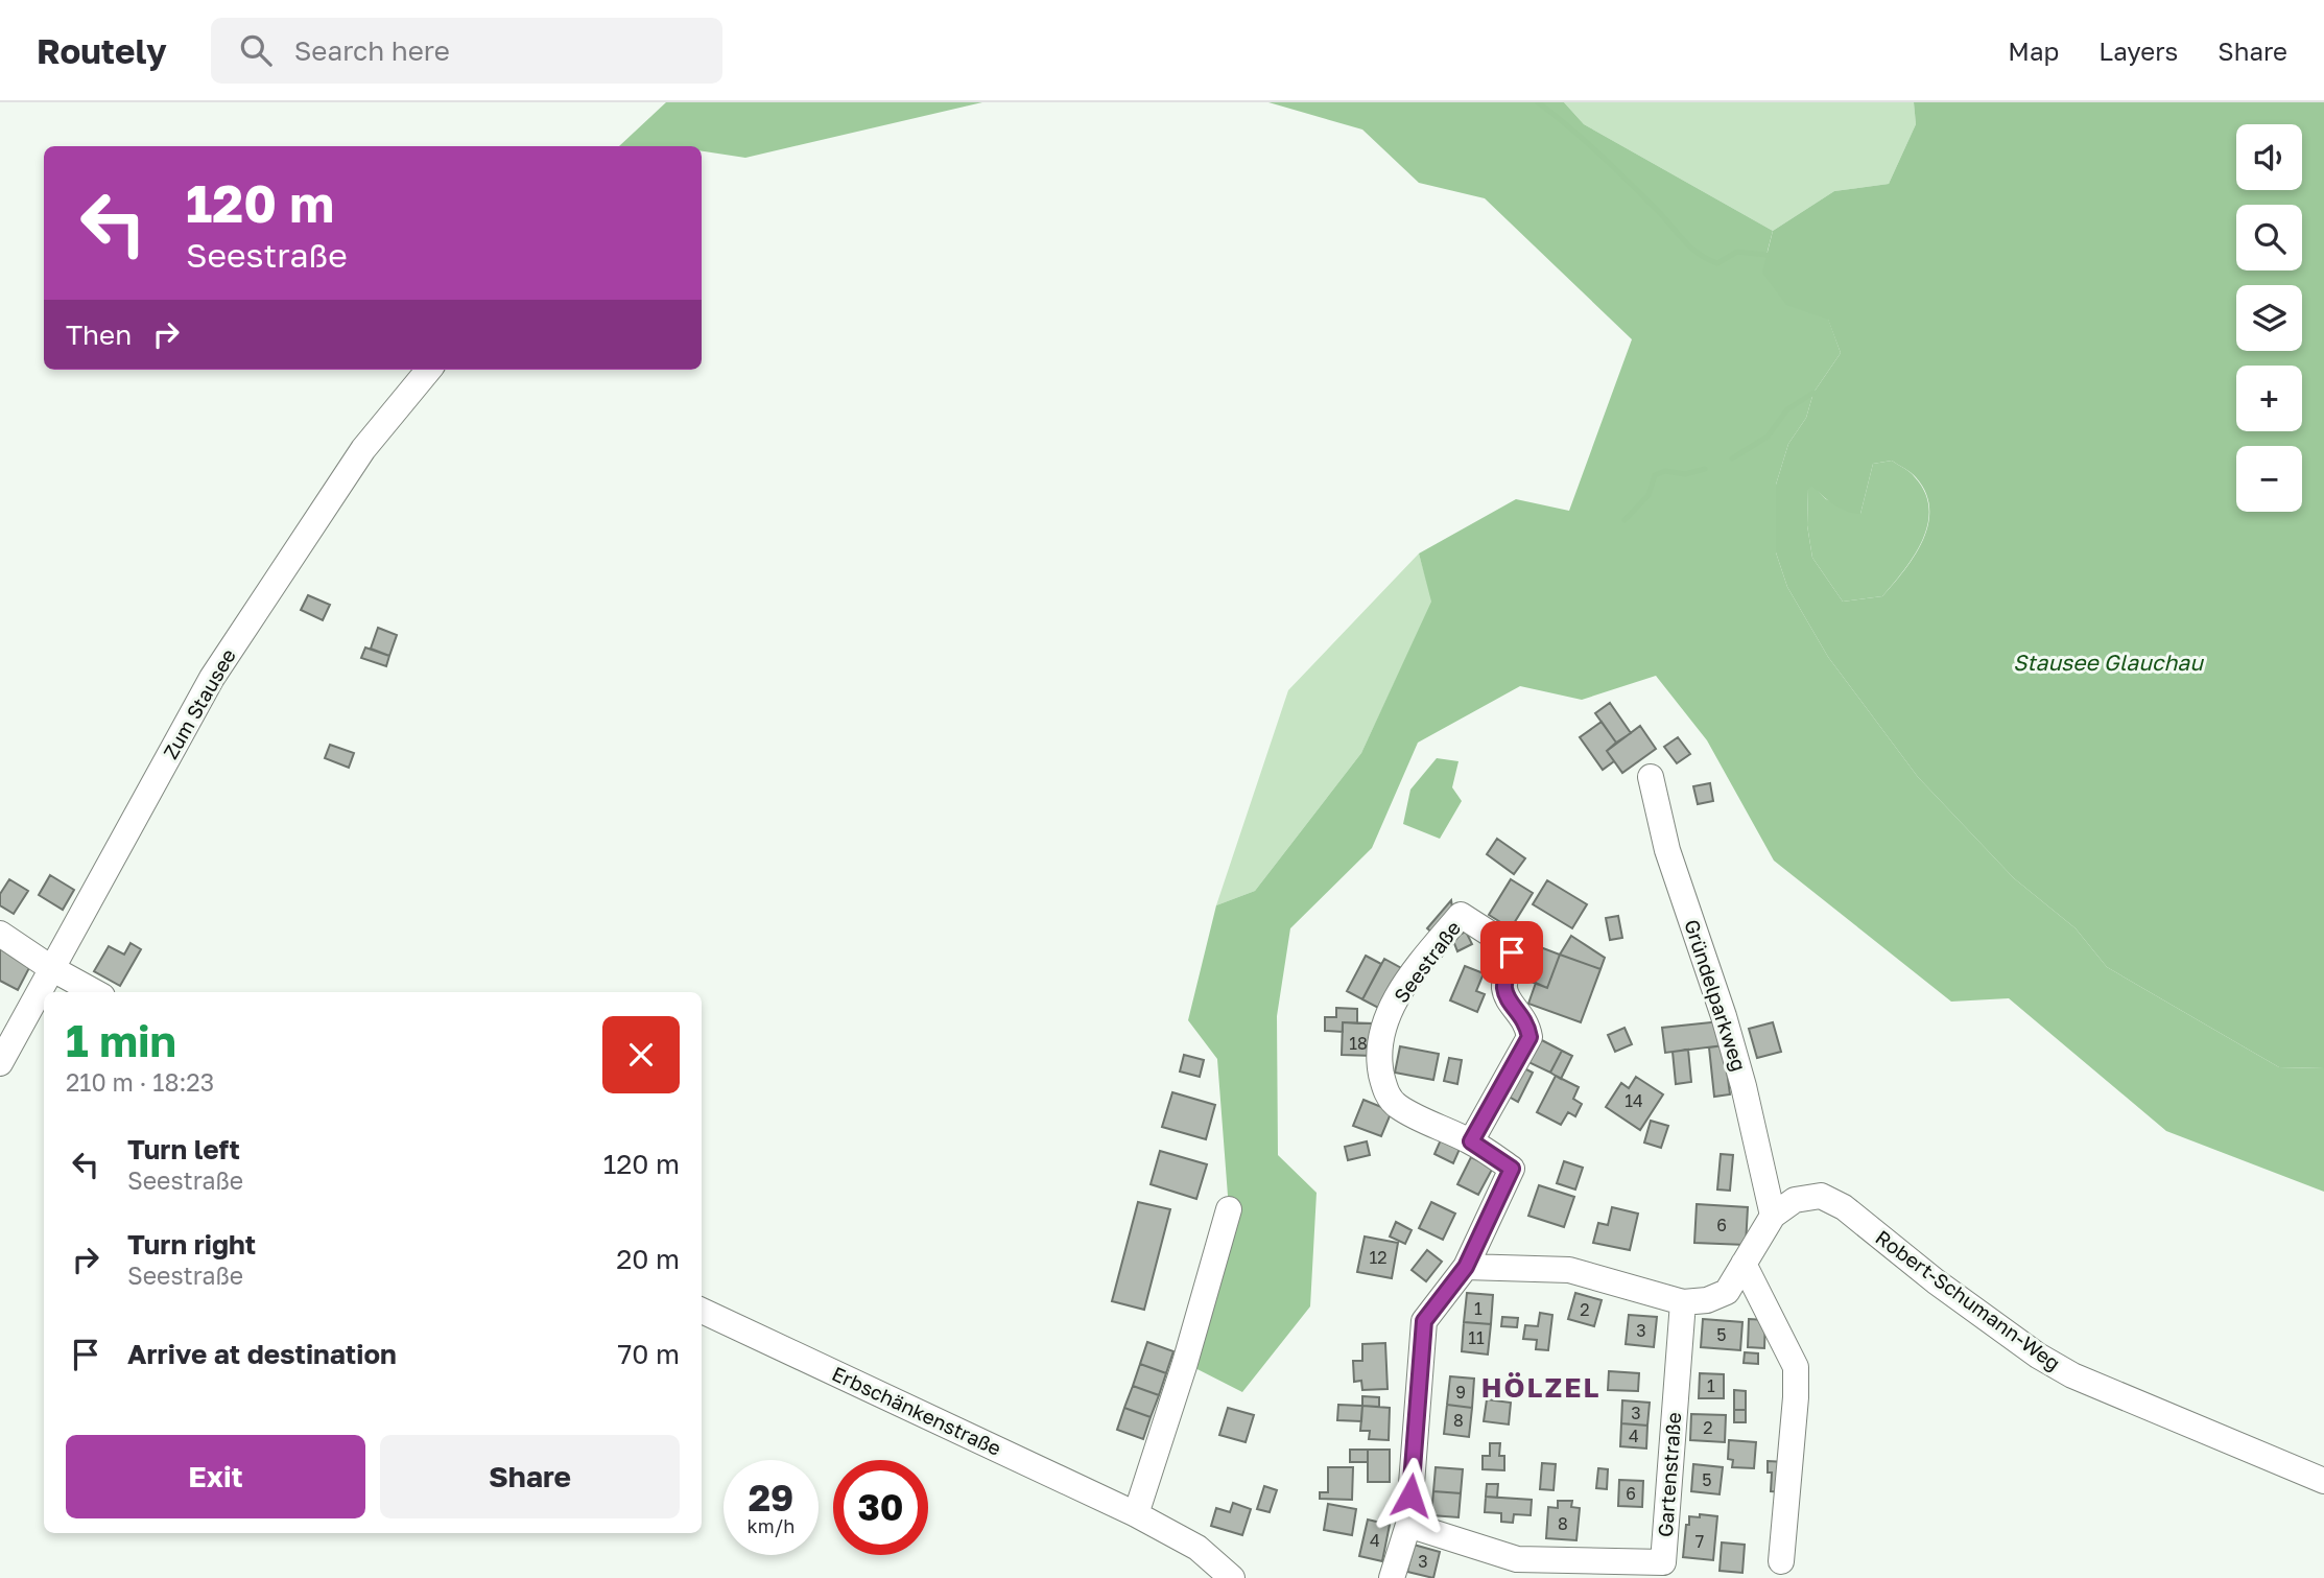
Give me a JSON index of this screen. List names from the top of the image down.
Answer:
{
  "streets": {
    "street": [
      "Zum Stausee",
      "Seestraße",
      "Gründelparkweg",
      "Robert-Schumann-Weg",
      "Erbschänkenstraße",
      "Gartenstraße"
    ]
  },
  "crossings": [
    ["Seestraße", "Gartenstraße"],
    ["Gründelparkweg", "Robert-Schumann-Weg"]
  ],
  "districts": ["HÖLZEL"],
  "water": ["Stausee Glauchau"],
  "house_numbers": [
    "18",
    "14",
    "6",
    "12",
    "1",
    "2",
    "3",
    "5",
    "11",
    "1",
    "9",
    "3",
    "8",
    "2",
    "4",
    "5",
    "6",
    "8",
    "4",
    "7",
    "3"
  ],
  "page": {
    "header": "Routely",
    "search": "Search here",
    "nav": ["Map", "Layers", "Share"],
    "map_buttons": ["+", "−"],
    "turn": ["120 m", "Seestraße"],
    "then": "Then",
    "heading": ["1 min", "210 m · 18:23"],
    "list": [
      {
        "name": "Turn left",
        "note": "Seestraße",
        "value": "120 m"
      },
      {
        "name": "Turn right",
        "note": "Seestraße",
        "value": "20 m"
      },
      {
        "name": "Arrive at destination",
        "value": "70 m"
      }
    ],
    "buttons": ["Exit", "Share"],
    "speed": "29 km/h",
    "limit": "30"
  }
}
